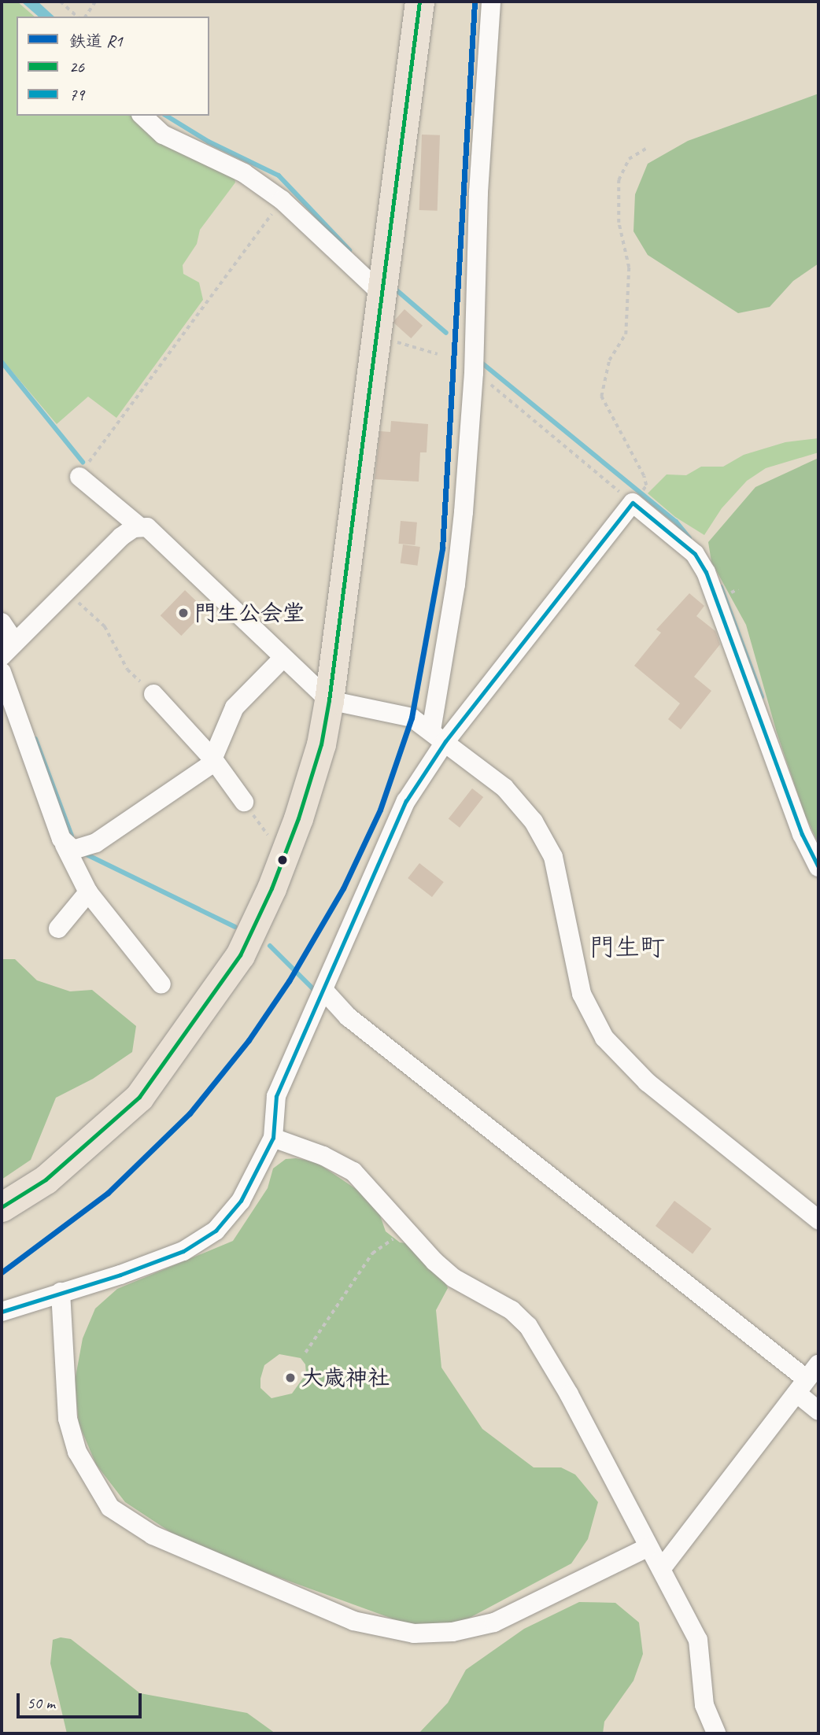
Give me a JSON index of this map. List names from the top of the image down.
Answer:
{
  "districts": ["門生町"],
  "places": ["門生公会堂", "大歳神社"],
  "lines": ["rail line R1", "transit line 26", "transit line 79"],
  "legend": ["鉄道 R1", "26", "79"],
  "scale_bar": "50 m"
}
